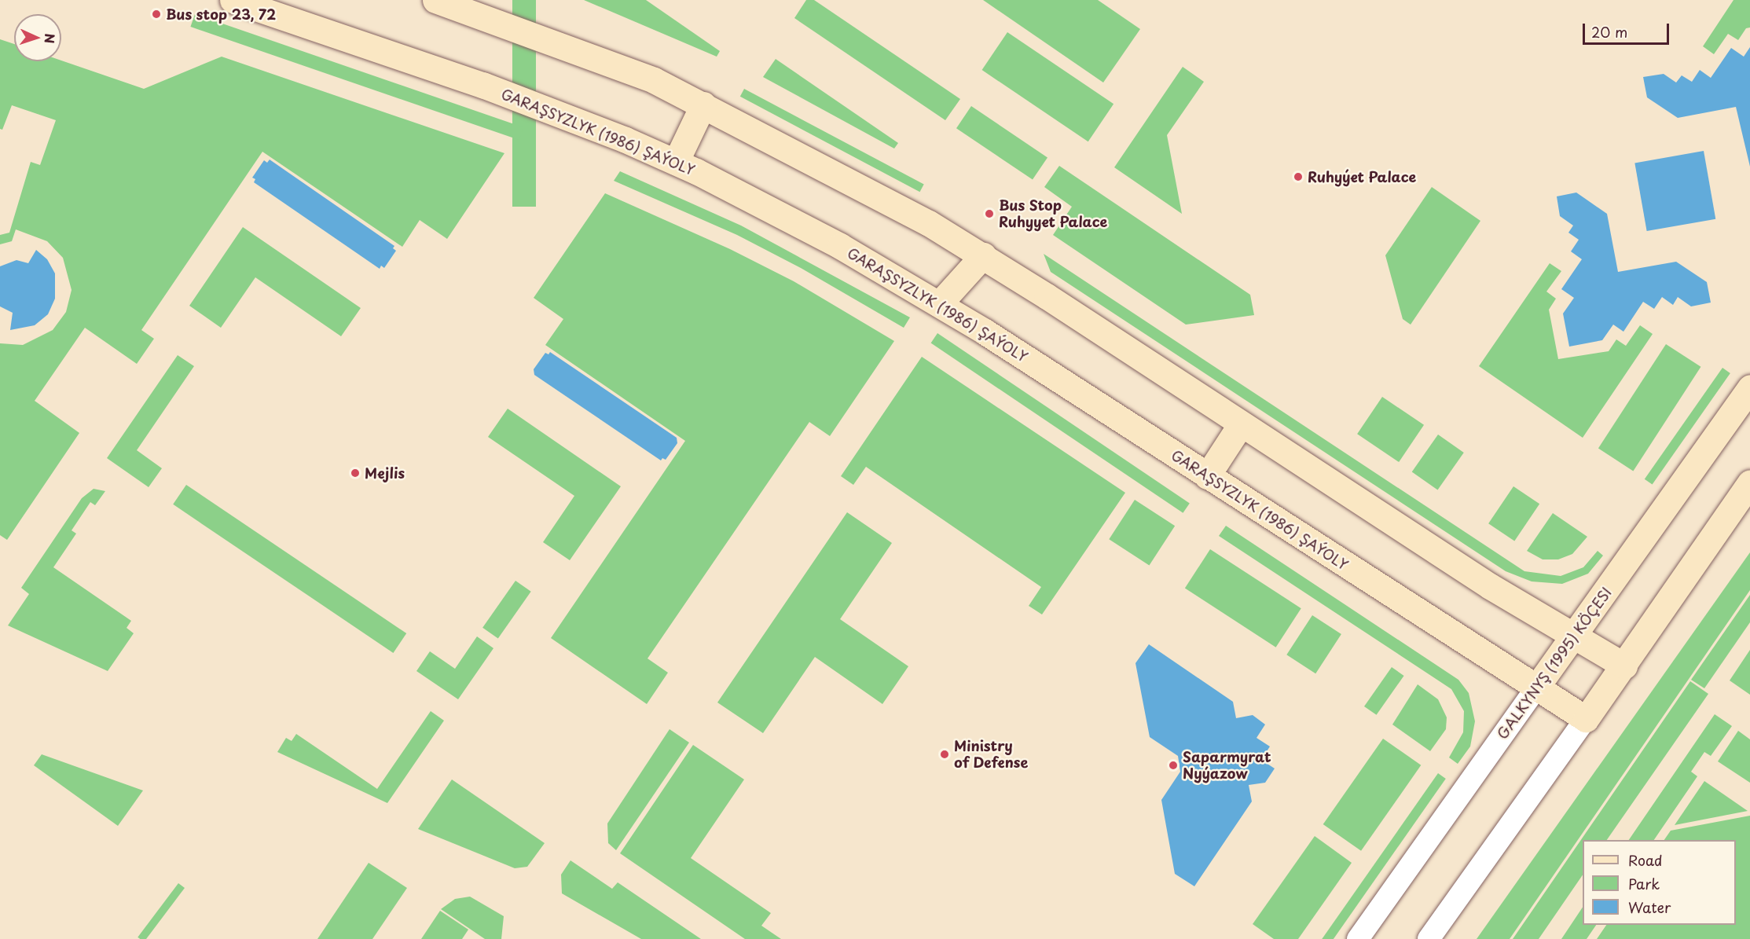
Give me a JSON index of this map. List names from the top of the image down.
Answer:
{
  "streets": {
    "main road": ["GARAŞSYZLYK (1986) ŞAÝOLY", "GALKYNYŞ (1995) KÖÇESI"]
  },
  "crossings": [
    ["GARAŞSYZLYK (1986) ŞAÝOLY", "GALKYNYŞ (1995) KÖÇESI"]
  ],
  "places": [
    "Bus stop 23, 72",
    "Ruhyýet Palace",
    "Bus Stop Ruhyyet Palace",
    "Mejlis",
    "Ministry of Defense",
    "Saparmyrat Nyýazow"
  ],
  "legend": ["Road", "Park", "Water"],
  "scale_bar": "20 m",
  "north": "right"
}
